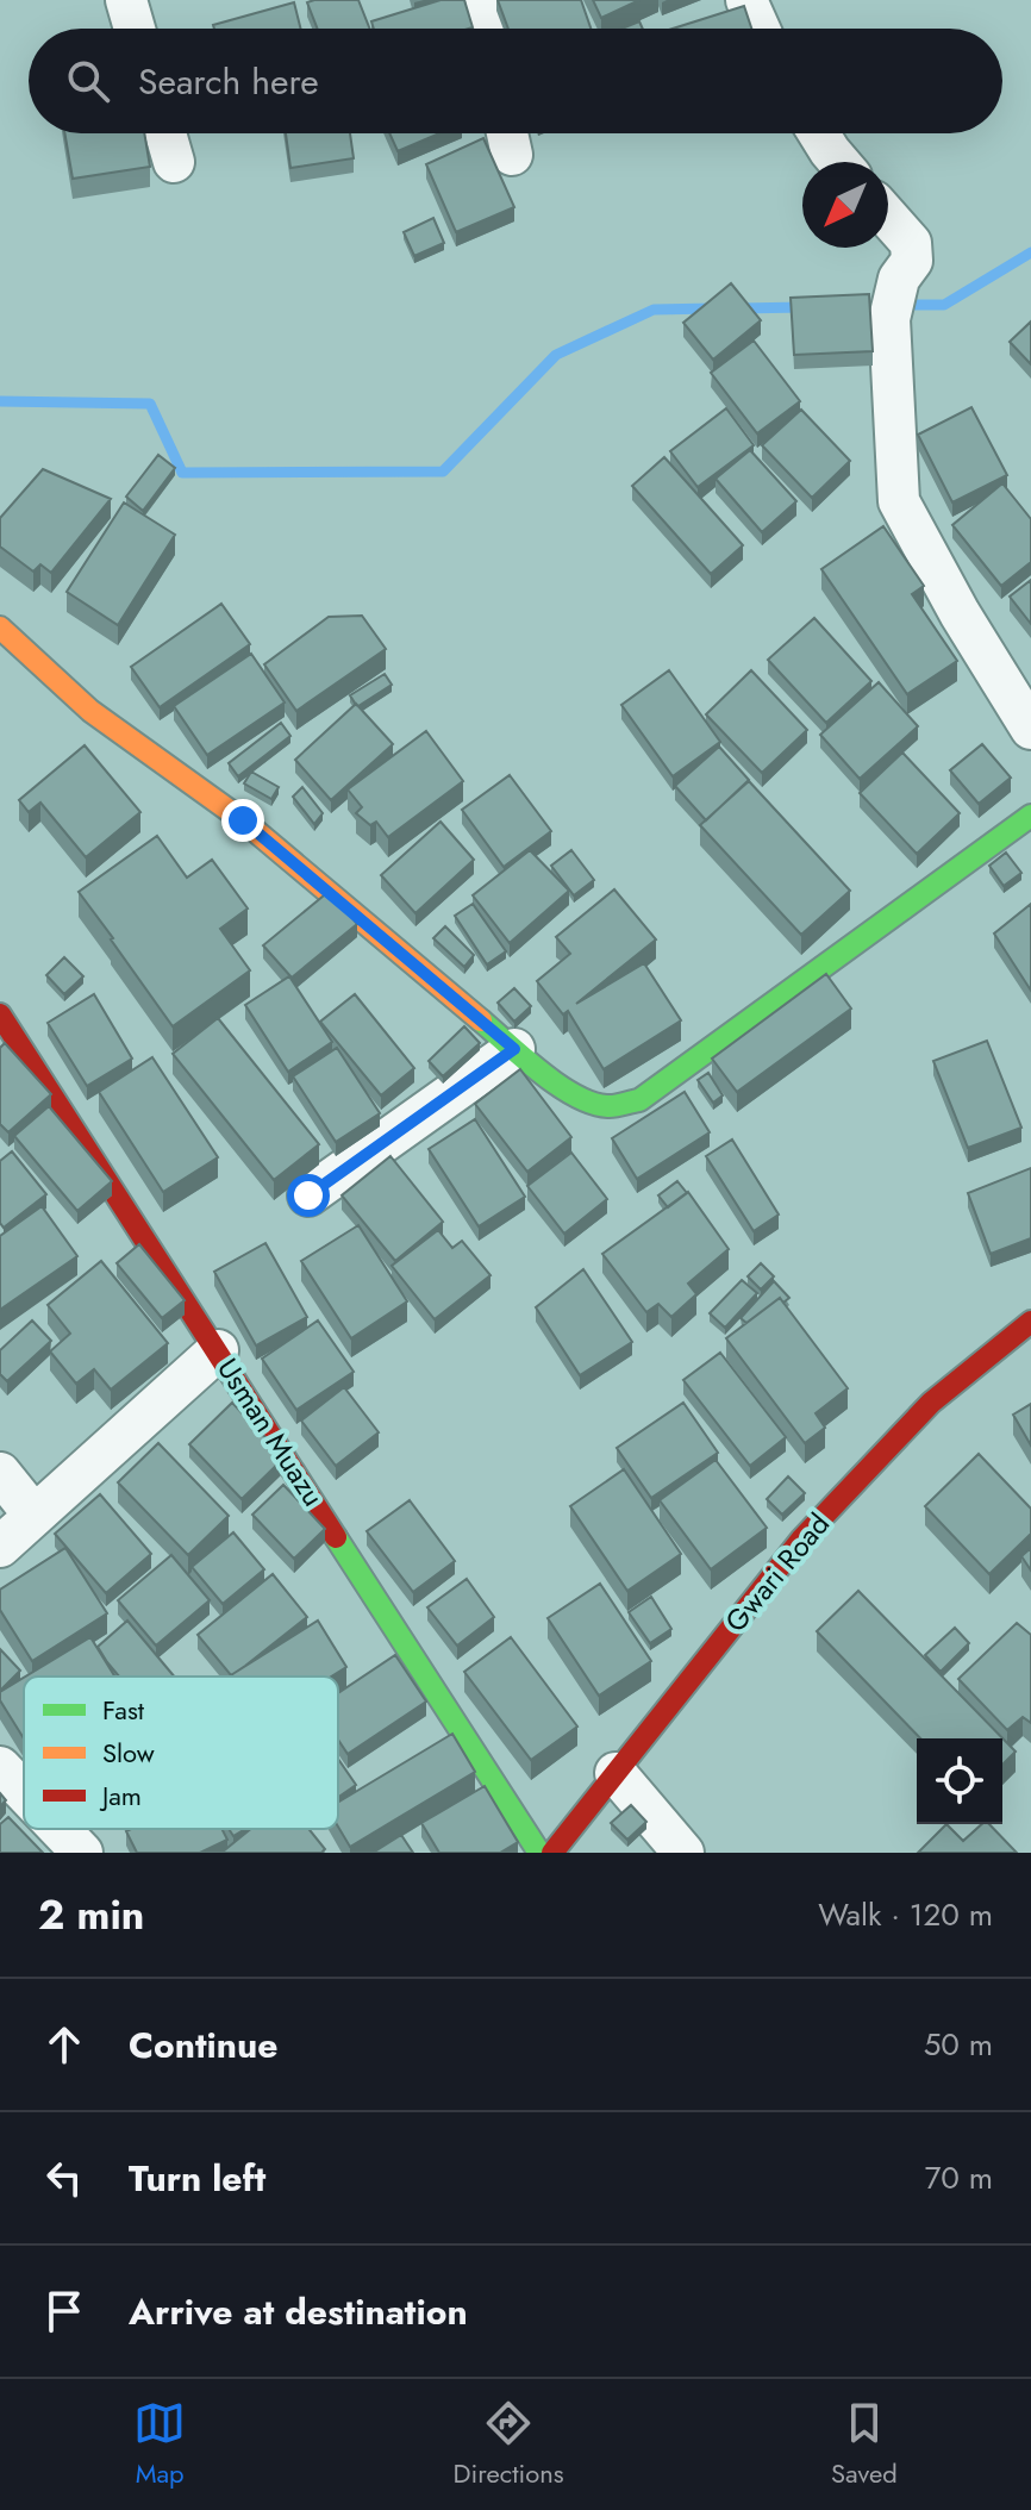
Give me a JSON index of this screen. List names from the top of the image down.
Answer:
{
  "streets": {
    "street": ["Usman Muazu", "Gwari Road"]
  },
  "legend": ["Fast", "Slow", "Jam"],
  "north": "bottom left",
  "page": {
    "search": "Search here",
    "heading": ["2 min", "Walk · 120 m"],
    "list": [
      ["Continue", "50 m"],
      ["Turn left", "70 m"],
      "Arrive at destination"
    ],
    "nav": ["Map", "Directions", "Saved"]
  }
}
